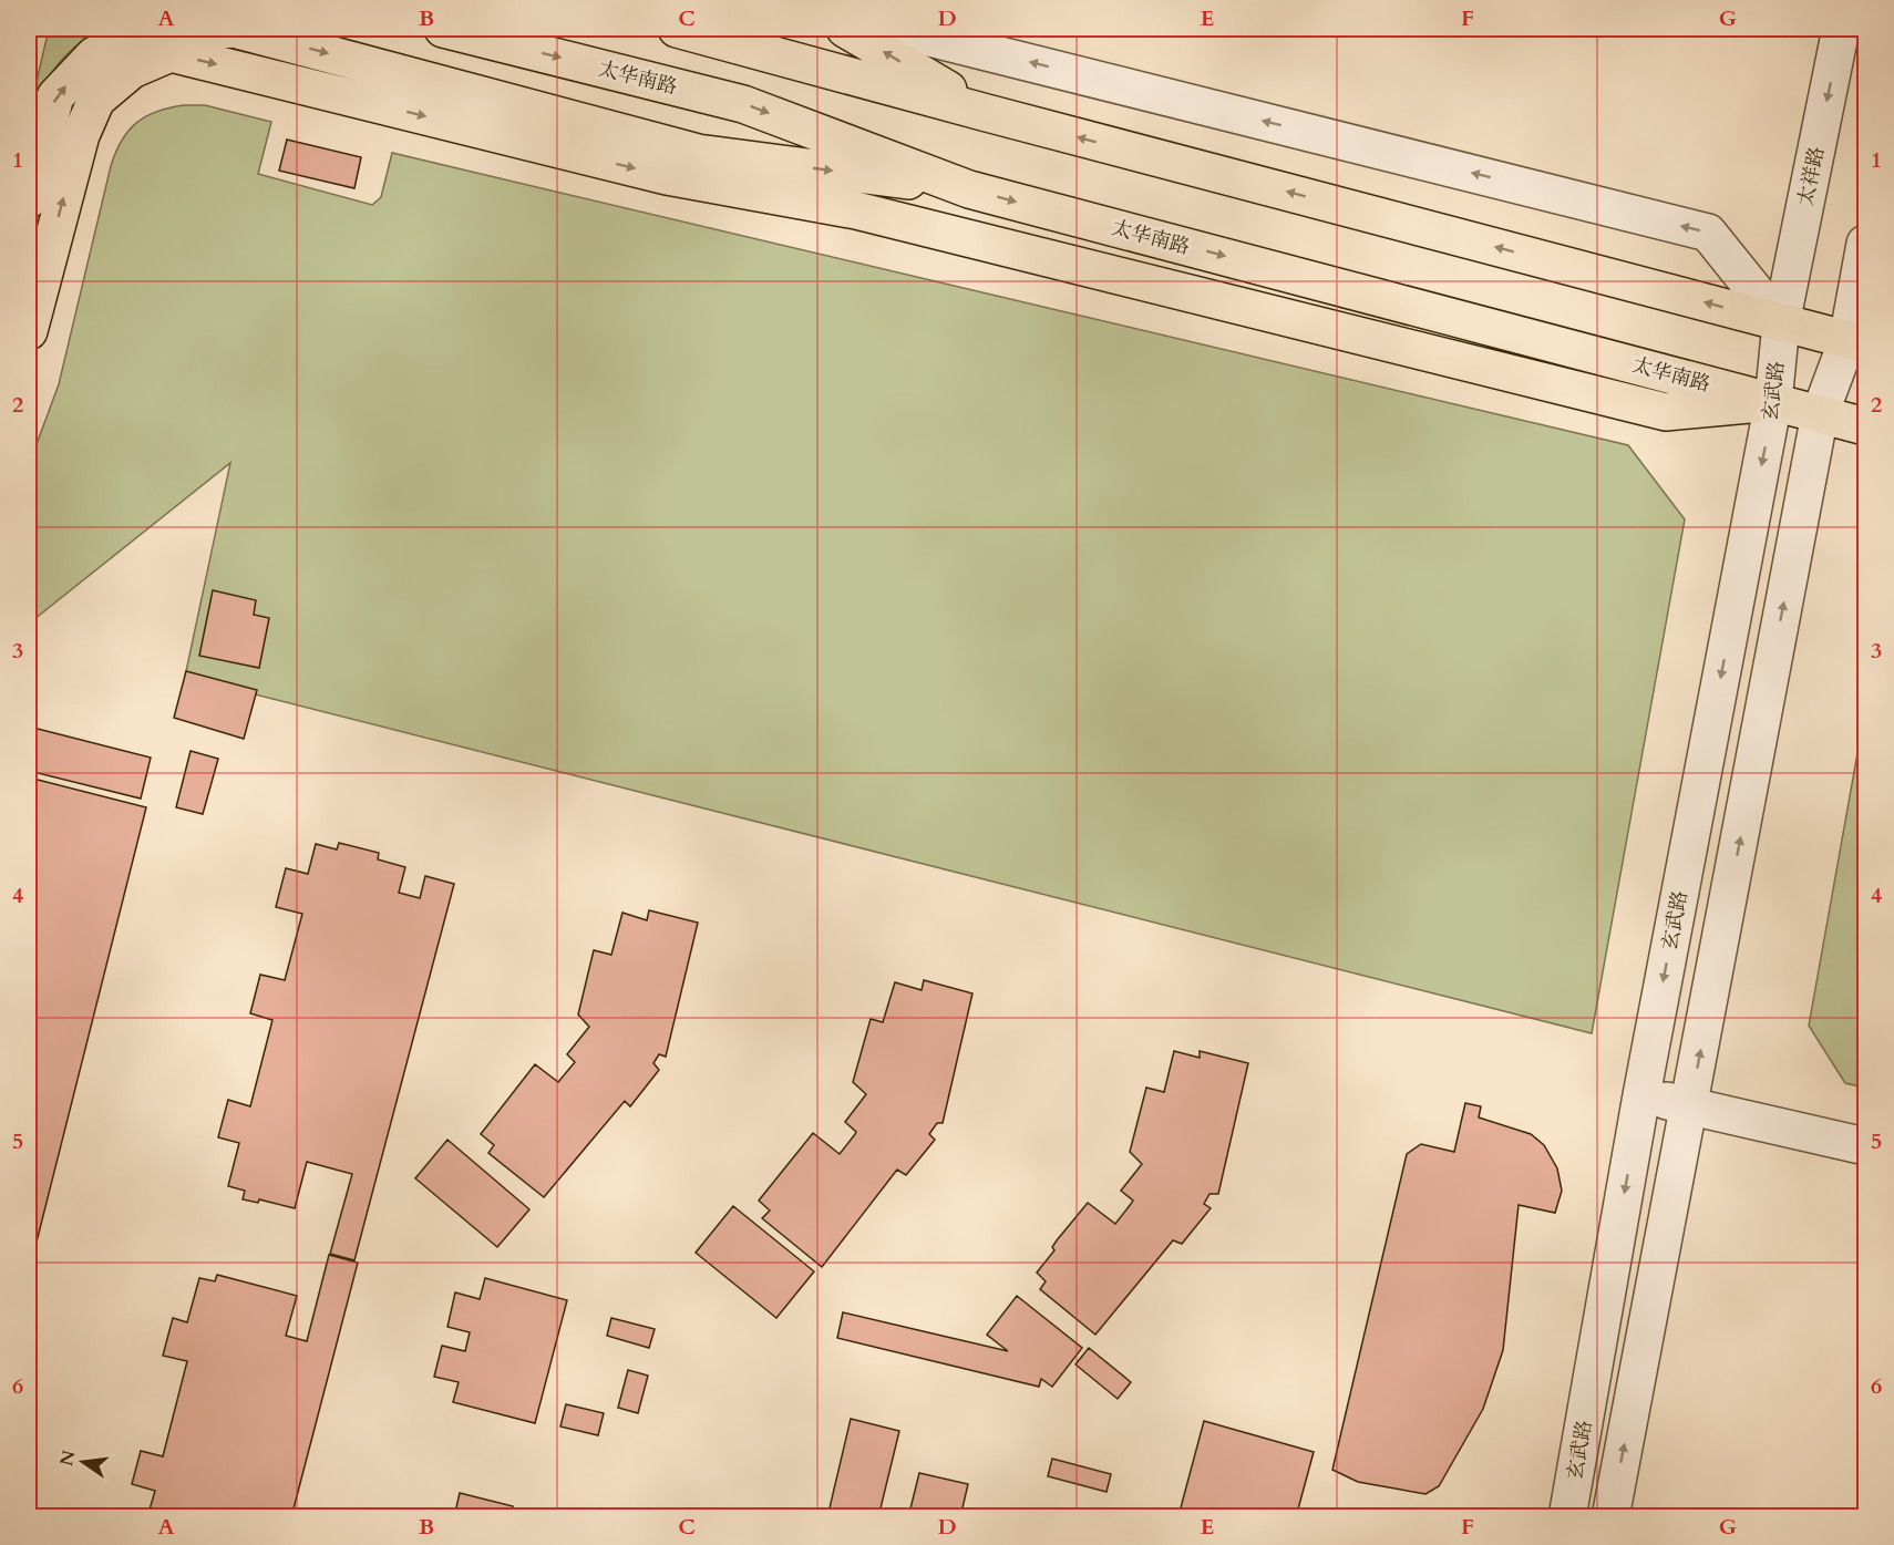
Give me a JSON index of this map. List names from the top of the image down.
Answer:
{
  "streets": {
    "main road": ["太华南路"],
    "street": ["太祥路", "玄武路"]
  },
  "crossings": [
    ["太华南路", "玄武路"],
    ["太祥路", "玄武路"]
  ],
  "north": "left",
  "grid": {
    "columns": [
      "A",
      "B",
      "C",
      "D",
      "E",
      "F",
      "G"
    ],
    "rows": [
      "1",
      "2",
      "3",
      "4",
      "5",
      "6"
    ]
  }
}
